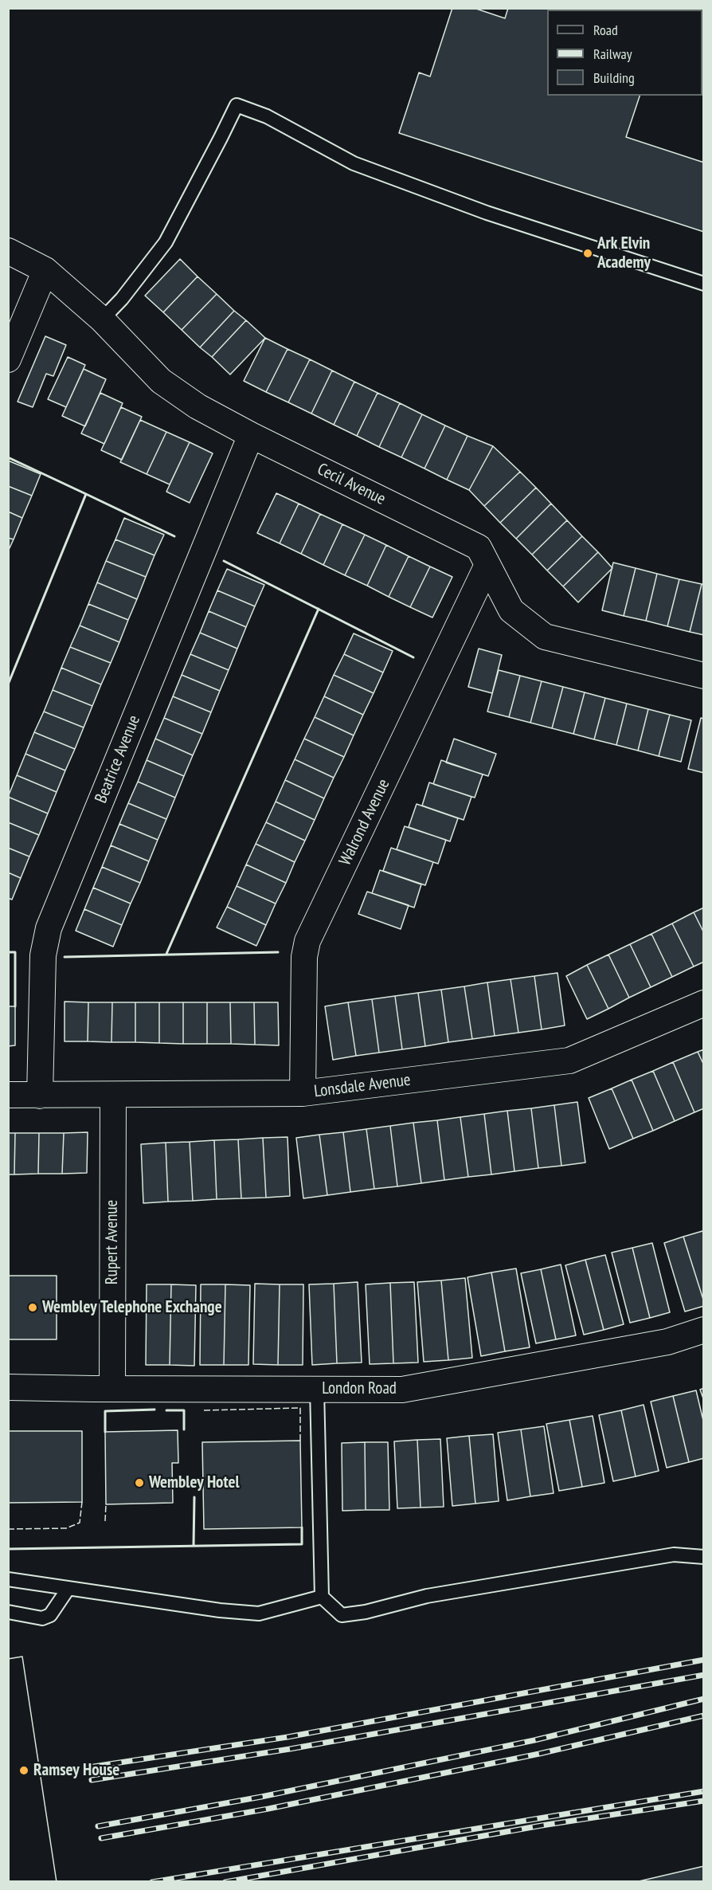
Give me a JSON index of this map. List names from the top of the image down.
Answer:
{
  "streets": {
    "street": [
      "Cecil Avenue",
      "Beatrice Avenue",
      "Walrond Avenue",
      "Lonsdale Avenue",
      "Rupert Avenue",
      "London Road"
    ]
  },
  "crossings": [
    ["Cecil Avenue", "Beatrice Avenue"],
    ["Cecil Avenue", "Walrond Avenue"],
    ["Beatrice Avenue", "Lonsdale Avenue"],
    ["Walrond Avenue", "Lonsdale Avenue"],
    ["Lonsdale Avenue", "Rupert Avenue"],
    ["Rupert Avenue", "London Road"]
  ],
  "places": [
    "Ark Elvin Academy",
    "Wembley Telephone Exchange",
    "Wembley Hotel",
    "Ramsey House"
  ],
  "legend": ["Road", "Railway", "Building"]
}
